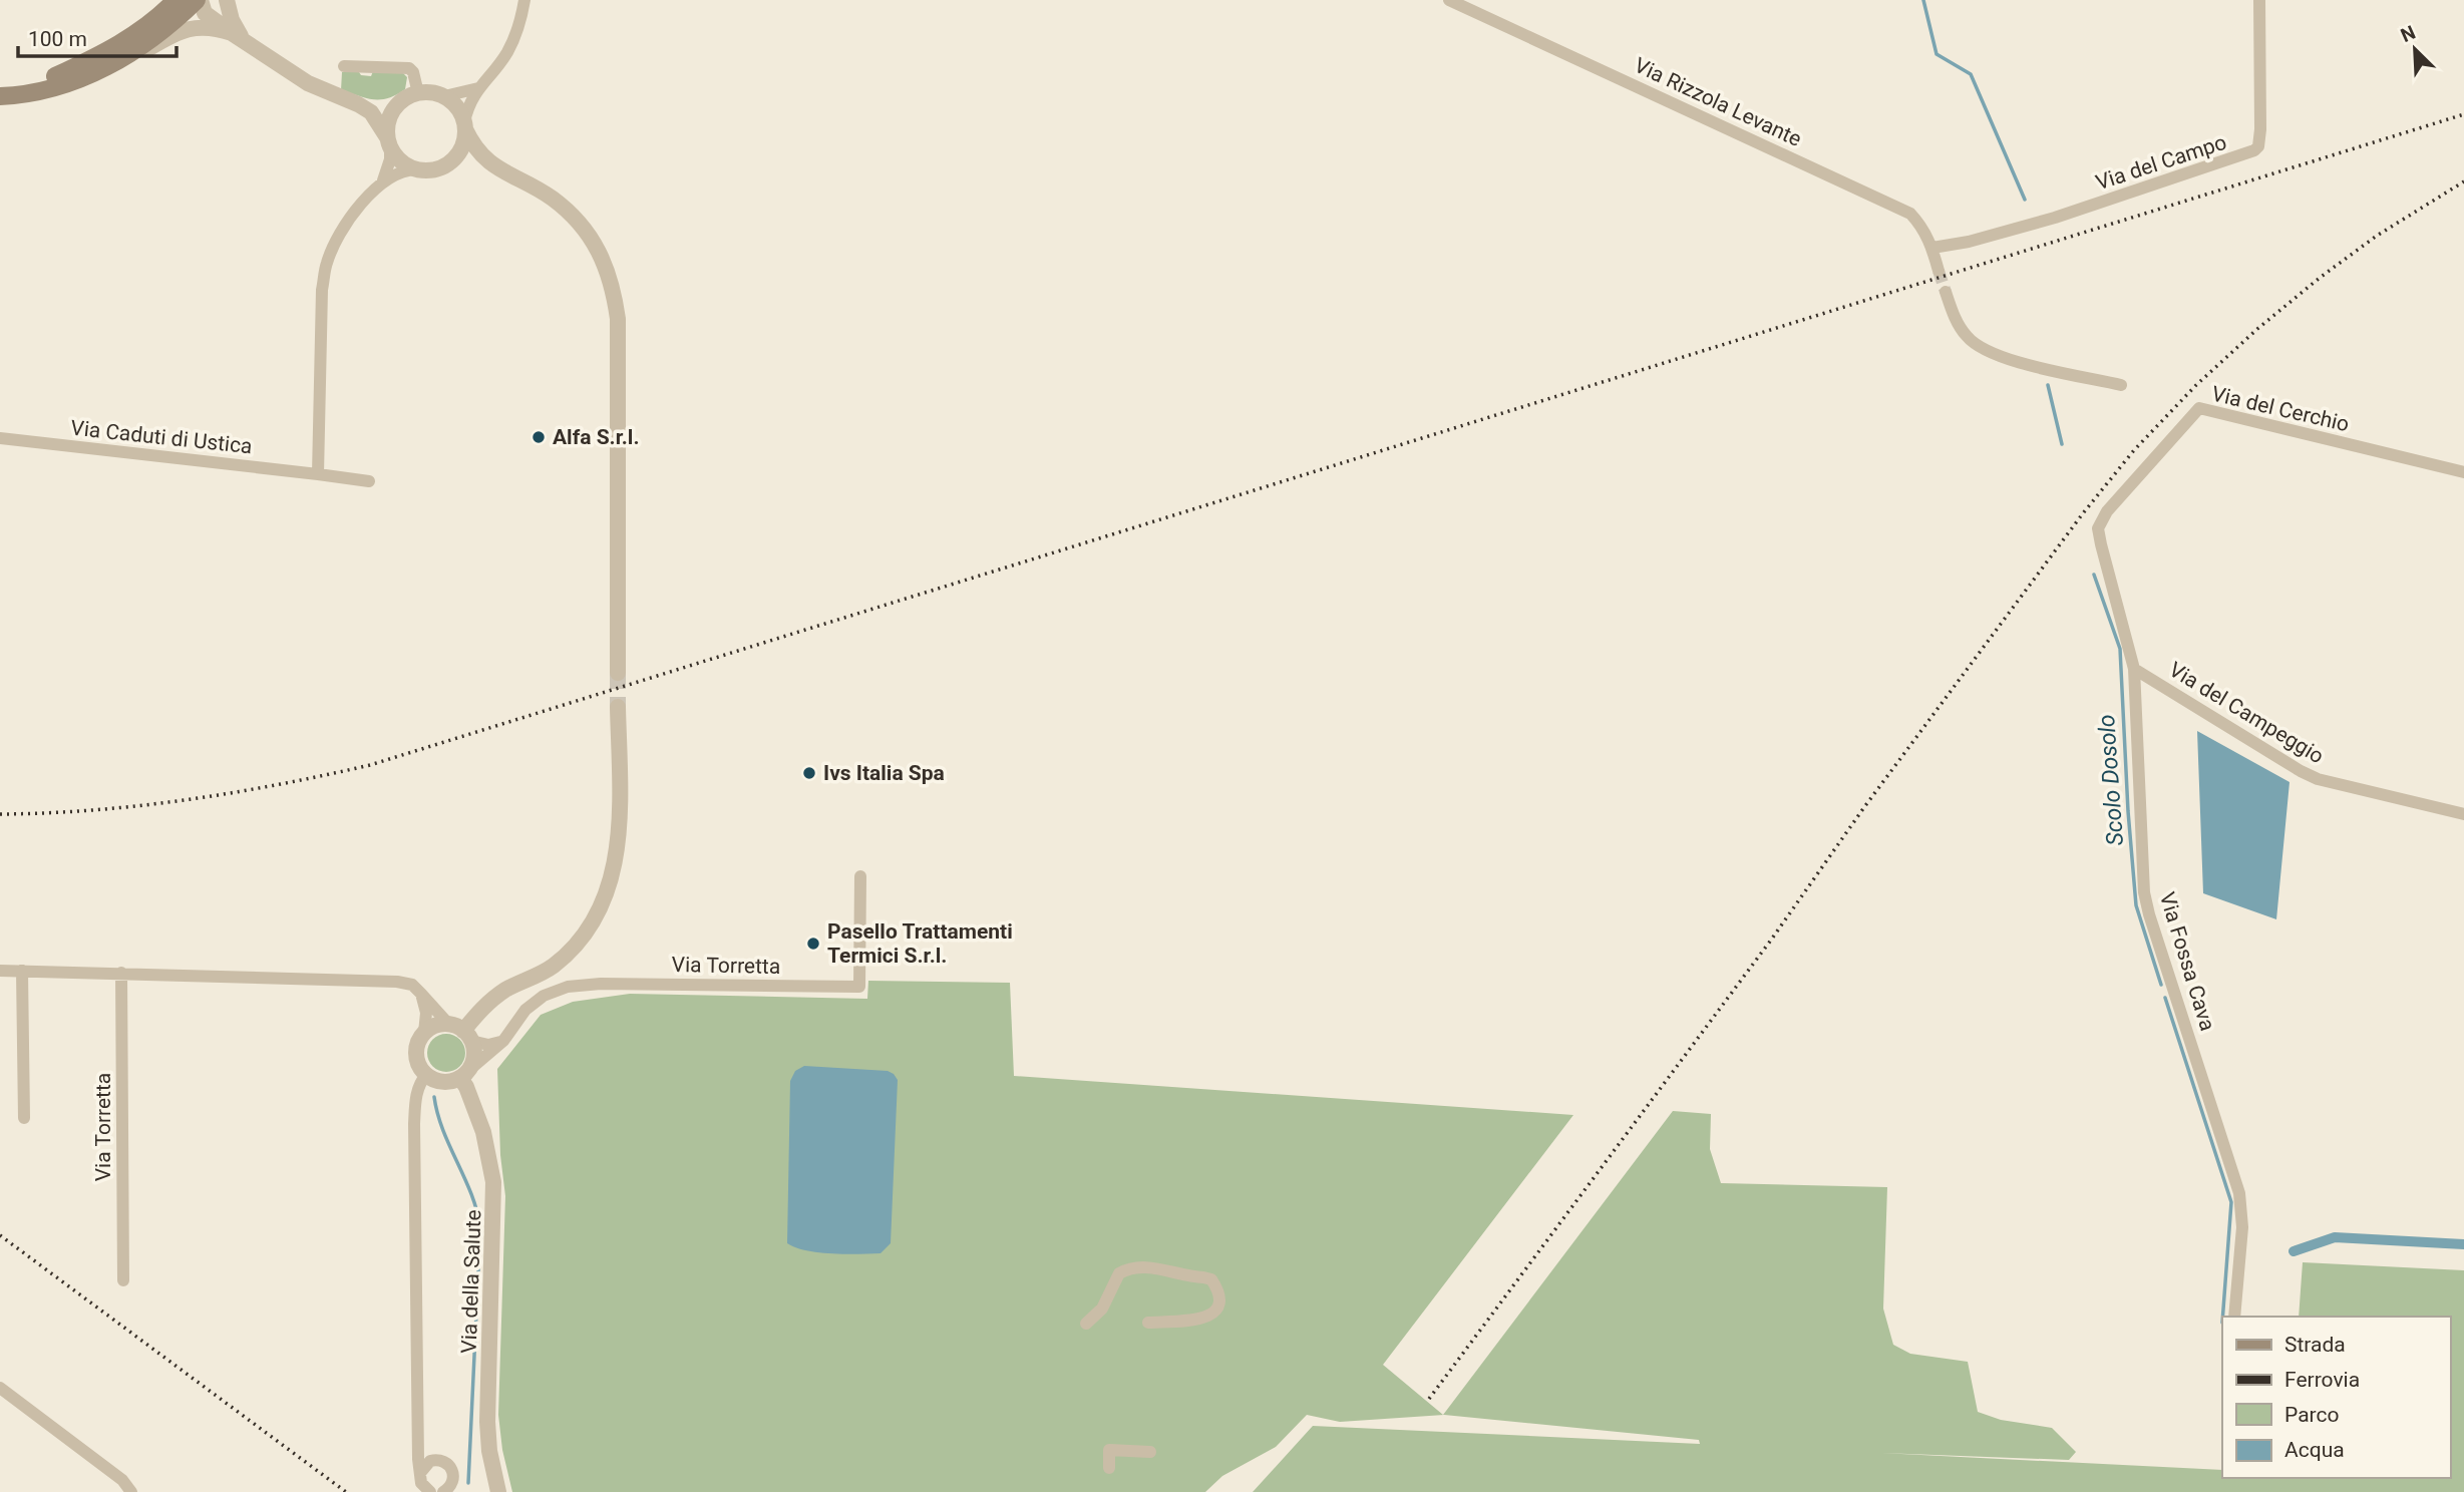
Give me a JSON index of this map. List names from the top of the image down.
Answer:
{
  "streets": {
    "street": [
      "Via Rizzola Levante",
      "Via del Campo",
      "Via del Cerchio",
      "Via Caduti di Ustica",
      "Via del Campeggio",
      "Via Fossa Cava",
      "Via Torretta",
      "Via della Salute"
    ]
  },
  "crossings": [
    ["Via Rizzola Levante", "Via del Campo"],
    ["Via del Cerchio", "Via Fossa Cava"],
    ["Via del Campeggio", "Via Fossa Cava"],
    ["Via Torretta", "Via della Salute"]
  ],
  "water": ["Scolo Dosolo"],
  "places": ["Alfa S.r.l.", "Ivs Italia Spa", "Pasello Trattamenti Termici S.r.l."],
  "legend": [
    "Strada",
    "Ferrovia",
    "Parco",
    "Acqua"
  ],
  "scale_bar": "100 m",
  "north": "top left"
}
